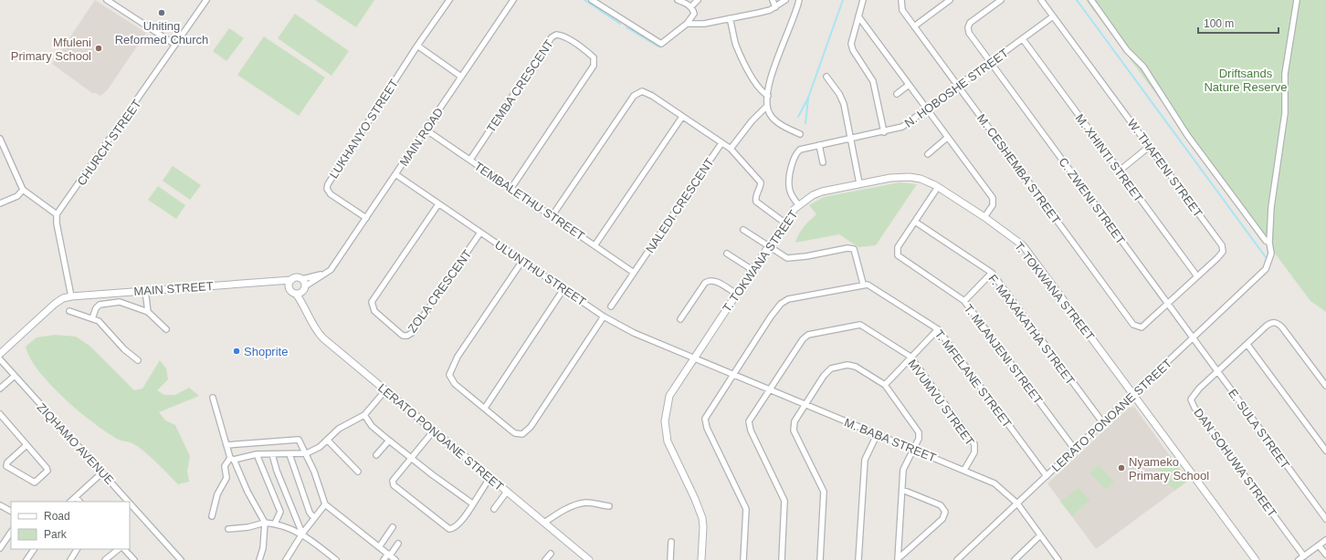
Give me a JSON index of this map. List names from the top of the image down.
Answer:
{
  "streets": {
    "street": [
      "TEMBA CRESCENT",
      "N. HOBOSHE STREET",
      "LUKHANYO STREET",
      "MAIN ROAD",
      "CHURCH STREET",
      "M. XHINTI STREET",
      "W. THAFENI STREET",
      "M. CESHEMBA STREET",
      "TEMBALETHU STREET",
      "C. ZWENI STREET",
      "NALEDI CRESCENT",
      "T. TOKWANA STREET",
      "ULUNTHU STREET",
      "MAIN STREET",
      "ZOLA CRESCENT",
      "F. MAXAKATHA STREET",
      "T. MLANJENI STREET",
      "T. MFELANE STREET",
      "MVUMVU STREET",
      "LERATO PONOANE STREET",
      "E. SULA STREET",
      "M. BABA STREET",
      "ZIQHAMO AVENUE",
      "DAN SOHUWA STREET"
    ]
  },
  "crossings": [
    ["TEMBA CRESCENT", "TEMBALETHU STREET"],
    ["N. HOBOSHE STREET", "M. XHINTI STREET"],
    ["N. HOBOSHE STREET", "W. THAFENI STREET"],
    ["N. HOBOSHE STREET", "M. CESHEMBA STREET"],
    ["N. HOBOSHE STREET", "C. ZWENI STREET"],
    ["N. HOBOSHE STREET", "T. TOKWANA STREET"],
    ["LUKHANYO STREET", "MAIN ROAD"],
    ["MAIN ROAD", "TEMBALETHU STREET"],
    ["MAIN ROAD", "ULUNTHU STREET"],
    ["MAIN ROAD", "MAIN STREET"],
    ["MAIN ROAD", "LERATO PONOANE STREET"],
    ["M. XHINTI STREET", "W. THAFENI STREET"],
    ["W. THAFENI STREET", "M. CESHEMBA STREET"],
    ["W. THAFENI STREET", "C. ZWENI STREET"],
    ["TEMBALETHU STREET", "NALEDI CRESCENT"],
    ["C. ZWENI STREET", "LERATO PONOANE STREET"],
    ["C. ZWENI STREET", "E. SULA STREET"],
    ["T. TOKWANA STREET", "ULUNTHU STREET"],
    ["T. TOKWANA STREET", "T. MLANJENI STREET"],
    ["T. TOKWANA STREET", "LERATO PONOANE STREET"],
    ["T. TOKWANA STREET", "M. BABA STREET"],
    ["ULUNTHU STREET", "ZOLA CRESCENT"],
    ["ULUNTHU STREET", "M. BABA STREET"],
    ["MAIN STREET", "LERATO PONOANE STREET"],
    ["F. MAXAKATHA STREET", "T. MLANJENI STREET"],
    ["F. MAXAKATHA STREET", "LERATO PONOANE STREET"],
    ["T. MLANJENI STREET", "LERATO PONOANE STREET"],
    ["T. MFELANE STREET", "LERATO PONOANE STREET"],
    ["MVUMVU STREET", "M. BABA STREET"],
    ["LERATO PONOANE STREET", "E. SULA STREET"],
    ["LERATO PONOANE STREET", "M. BABA STREET"],
    ["E. SULA STREET", "DAN SOHUWA STREET"]
  ],
  "parks": ["Driftsands Nature Reserve"],
  "places": [
    "Uniting Reformed Church",
    "Mfuleni Primary School",
    "Shoprite",
    "Nyameko Primary School"
  ],
  "legend": ["Road", "Park"],
  "scale_bar": "100 m"
}
